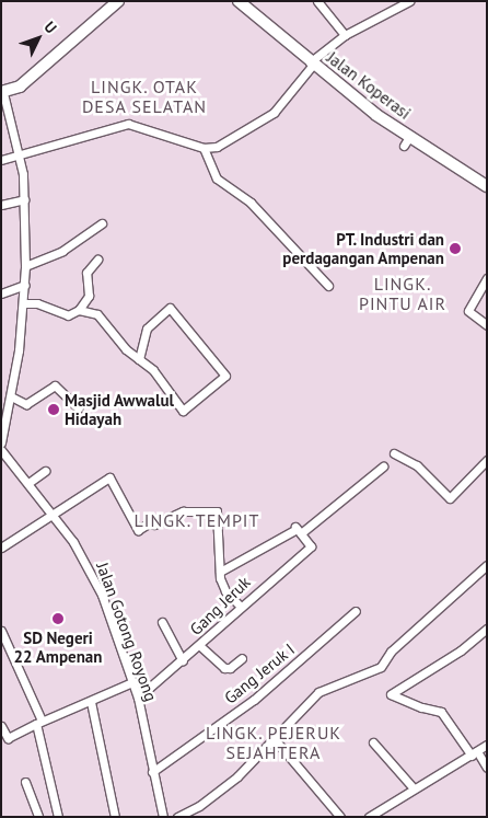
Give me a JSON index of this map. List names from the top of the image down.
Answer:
{
  "streets": {
    "street": [
      "Jalan Koperasi",
      "Gang Jeruk",
      "Jalan Gotong Royong",
      "Gang Jeruk I"
    ]
  },
  "crossings": [
    ["Gang Jeruk", "Jalan Gotong Royong"],
    ["Jalan Gotong Royong", "Gang Jeruk I"]
  ],
  "districts": [
    "LINGK. OTAK DESA SELATAN",
    "LINGK. PINTU AIR",
    "LINGK. TEMPIT",
    "LINGK. PEJERUK SEJAHTERA"
  ],
  "places": ["PT. Industri dan perdagangan Ampenan", "Masjid Awwalul Hidayah", "SD Negeri 22 Ampenan"],
  "north": "top right"
}
